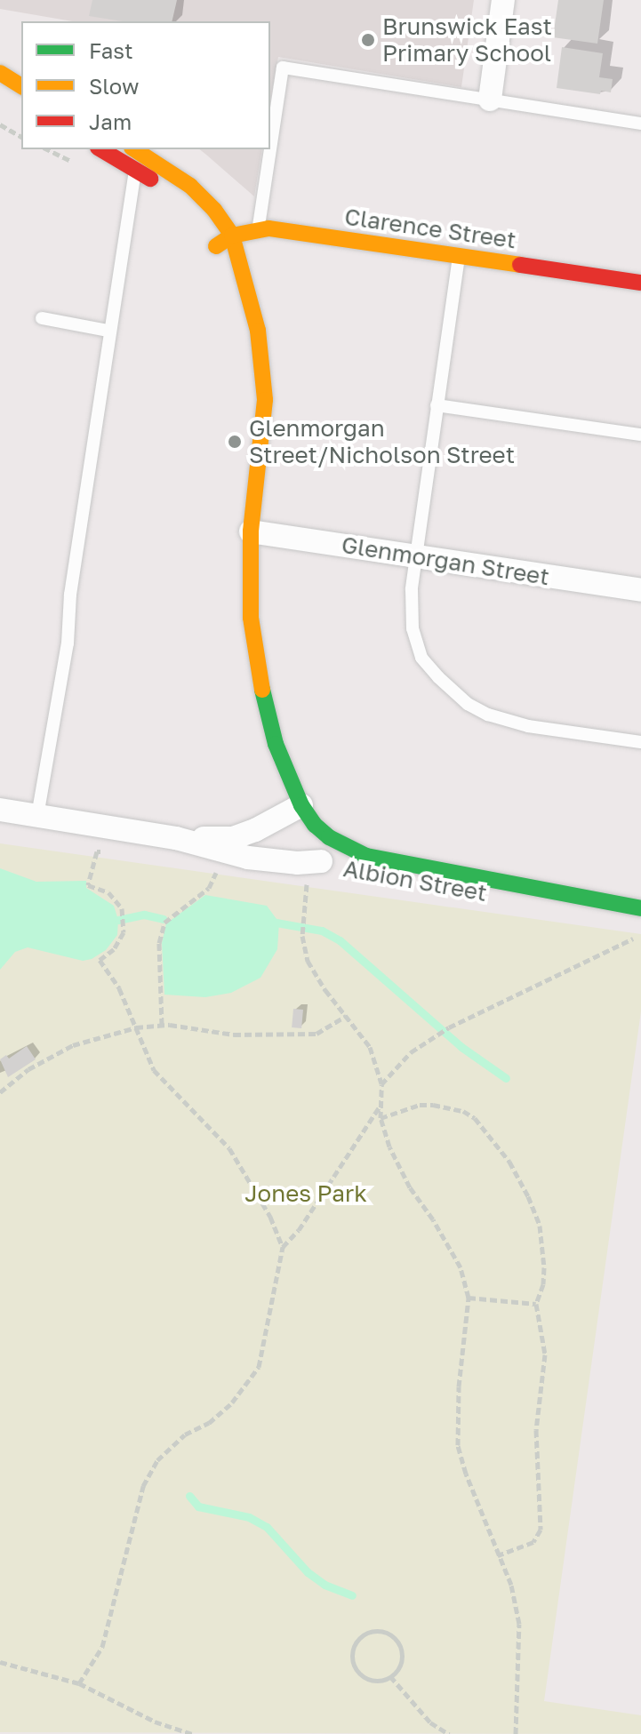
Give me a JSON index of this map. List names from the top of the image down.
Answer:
{
  "streets": {
    "main road": ["Clarence Street", "Albion Street"],
    "street": ["Glenmorgan Street"]
  },
  "crossings": [
    ["Glenmorgan Street", "Albion Street"]
  ],
  "parks": ["Jones Park"],
  "places": ["Brunswick East Primary School", "Glenmorgan Street/Nicholson Street"],
  "legend": ["Fast", "Slow", "Jam"]
}
